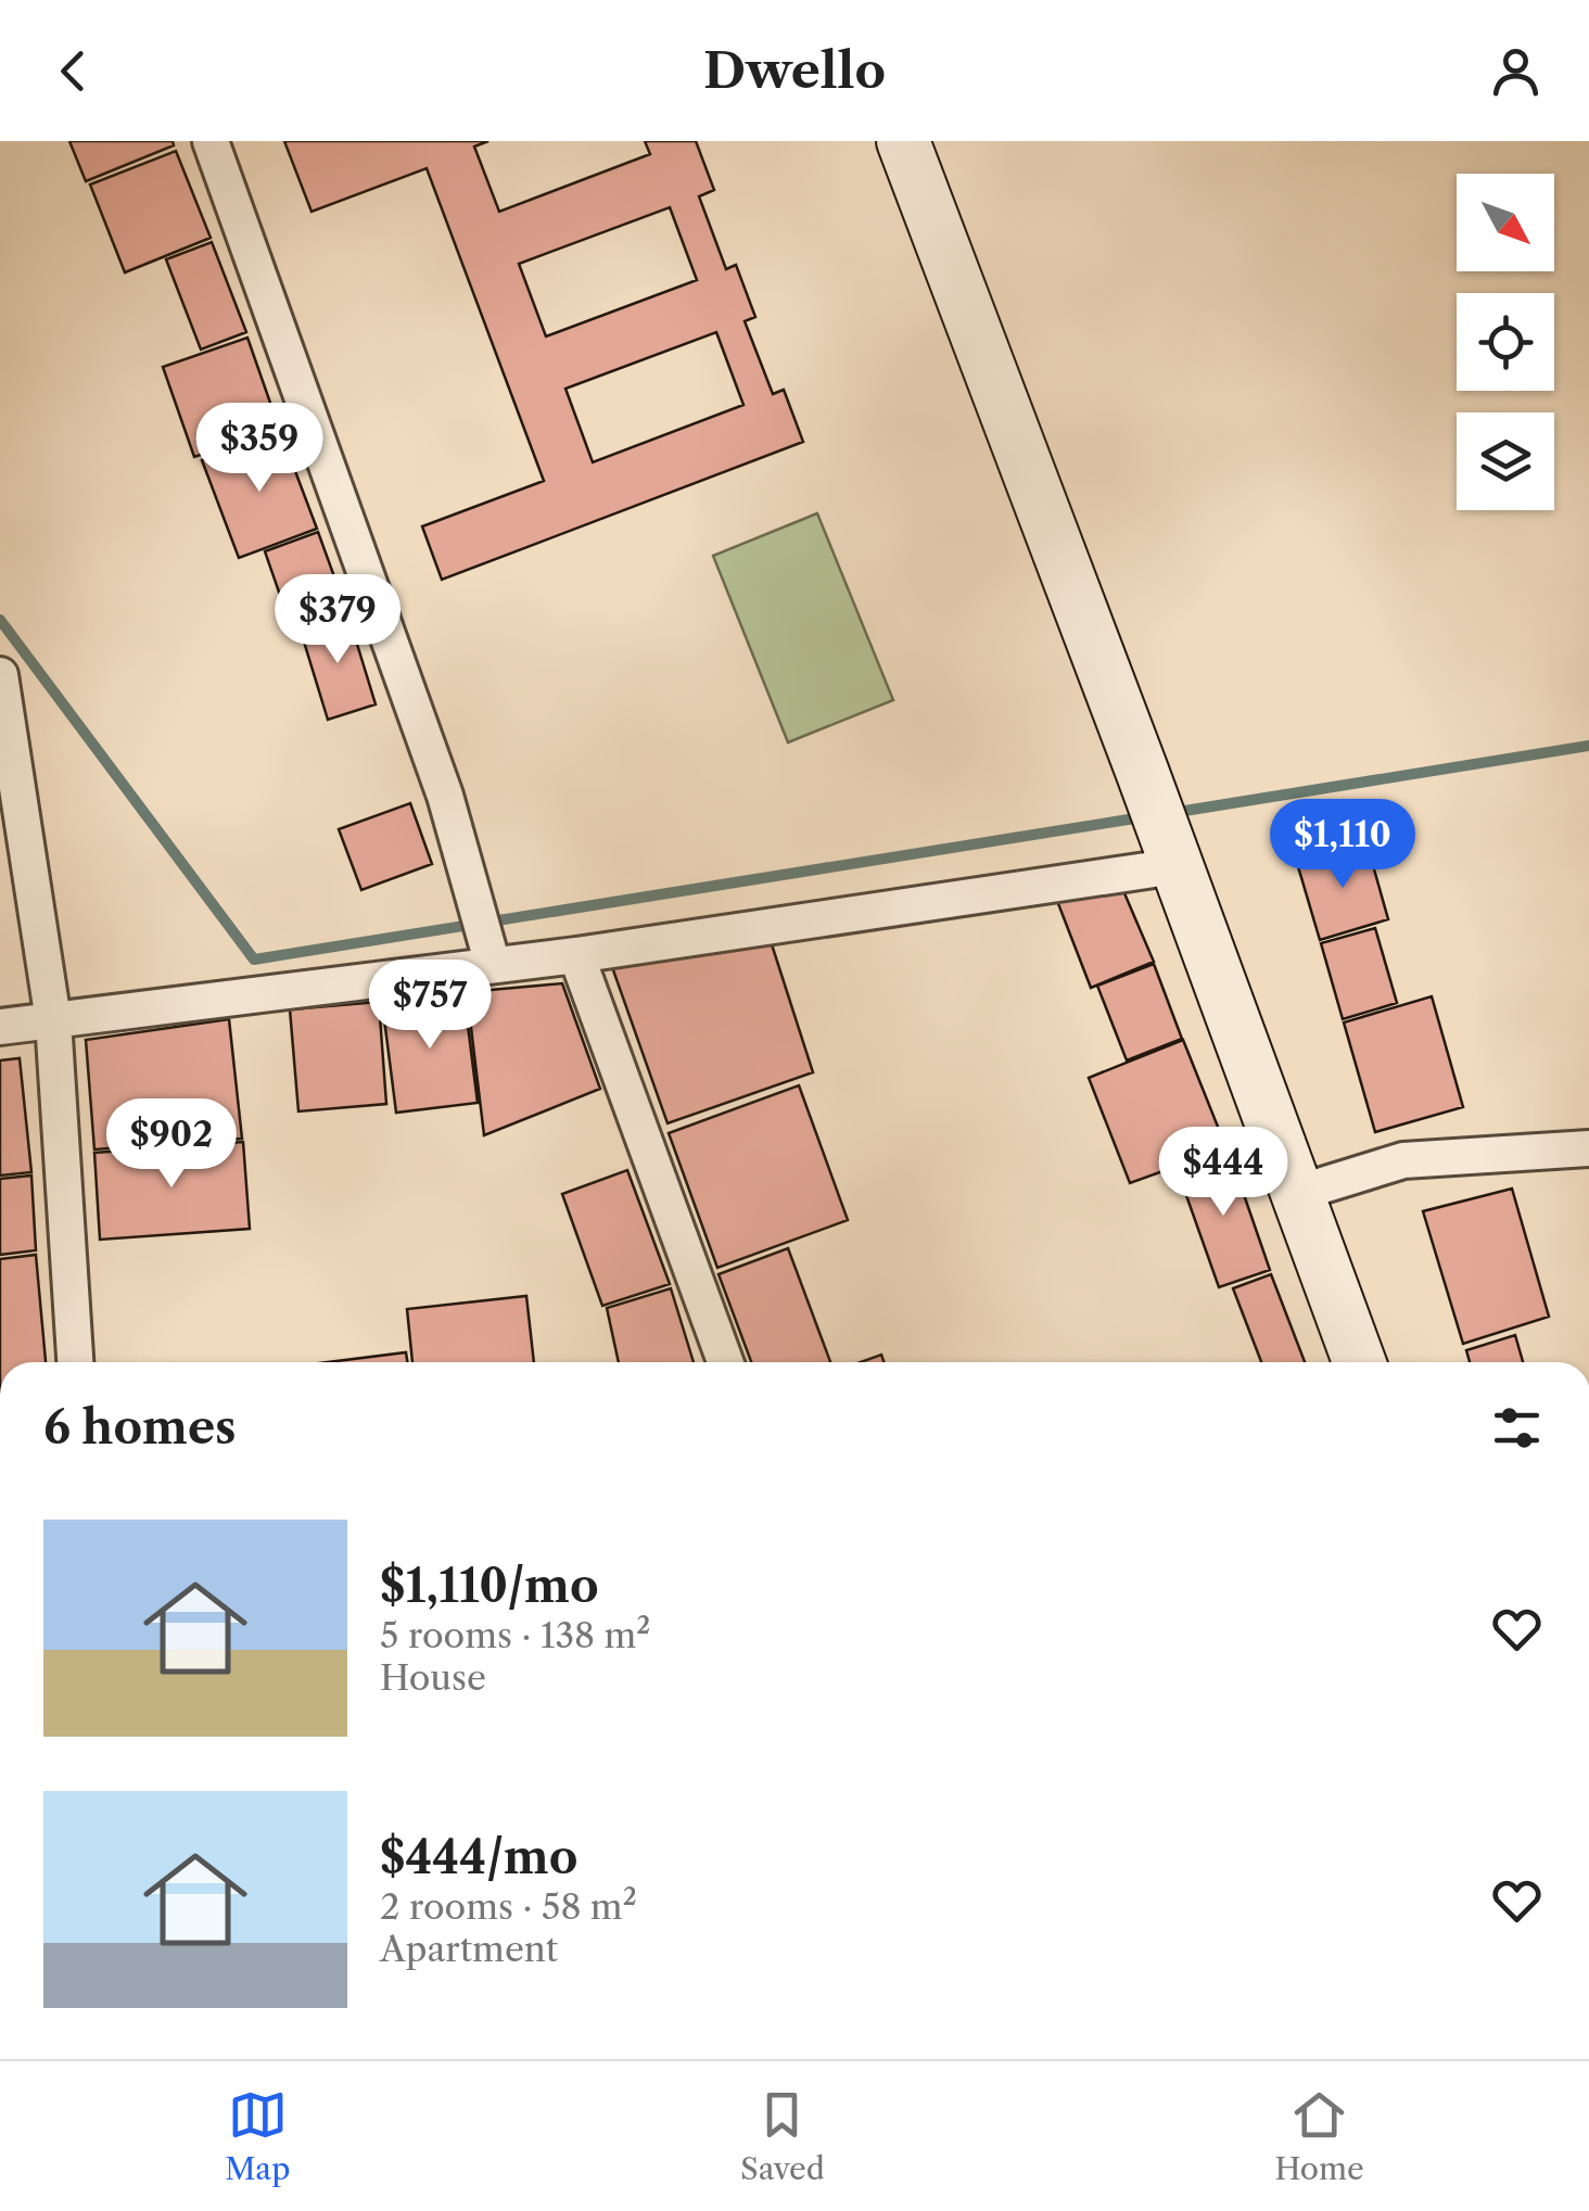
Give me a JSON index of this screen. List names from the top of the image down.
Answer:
{
  "north": "bottom right",
  "page": {
    "header": "Dwello",
    "price": [
      "$359",
      "$379",
      "$1,110",
      "$757",
      "$902",
      "$444"
    ],
    "heading": "6 homes",
    "list": [
      {
        "name": "$1,110/mo",
        "note": "5 rooms · 138 m² · House"
      },
      {
        "name": "$444/mo",
        "note": "2 rooms · 58 m² · Apartment"
      }
    ],
    "tabs": ["Map", "Saved", "Home"]
  }
}
